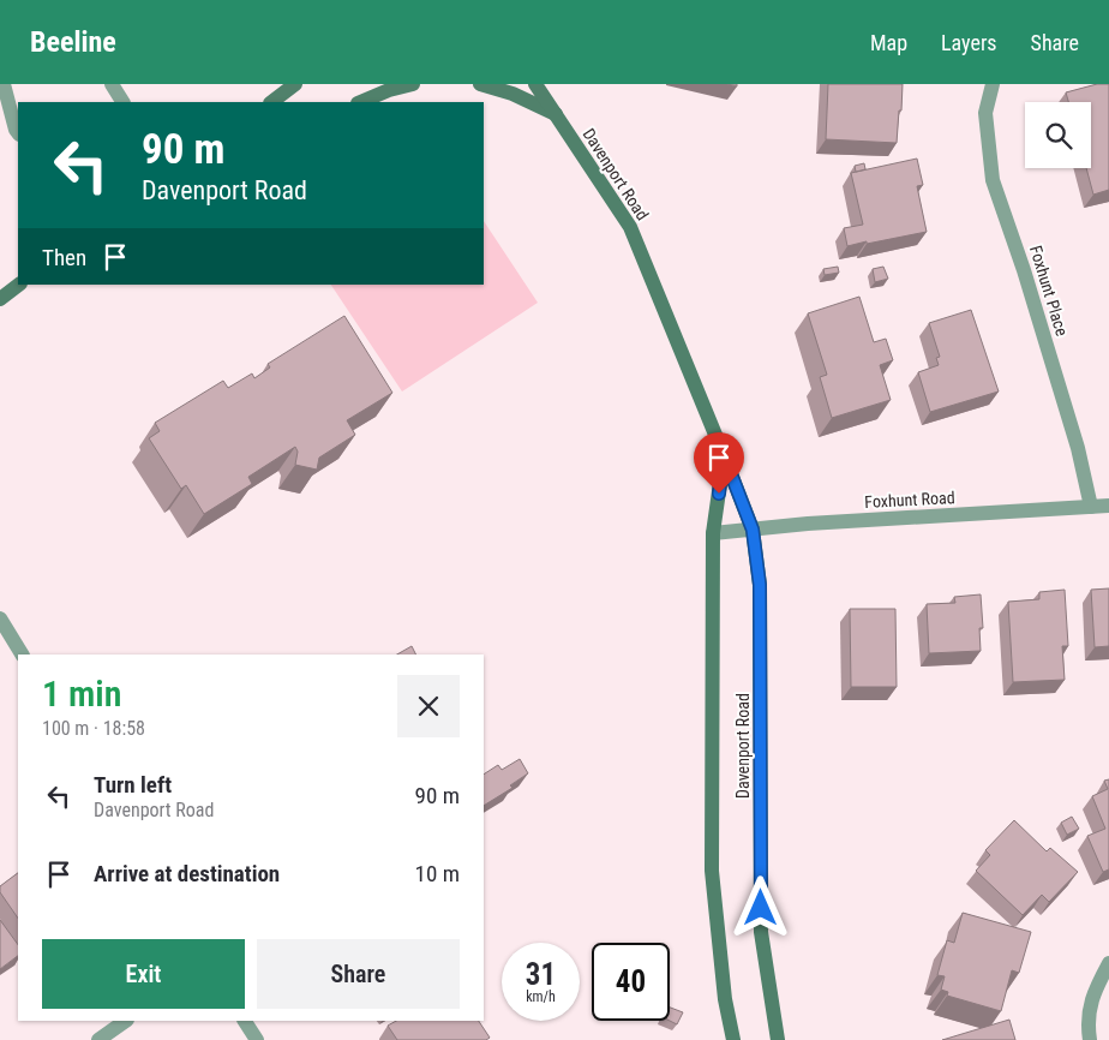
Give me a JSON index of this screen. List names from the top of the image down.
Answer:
{
  "streets": {
    "street": ["Davenport Road", "Foxhunt Place", "Foxhunt Road"]
  },
  "crossings": [
    ["Davenport Road", "Foxhunt Road"],
    ["Foxhunt Place", "Foxhunt Road"]
  ],
  "page": {
    "header": "Beeline",
    "nav": ["Map", "Layers", "Share"],
    "turn": ["90 m", "Davenport Road"],
    "then": "Then",
    "heading": ["1 min", "100 m · 18:58"],
    "list": [
      {
        "name": "Turn left",
        "note": "Davenport Road",
        "value": "90 m"
      },
      {
        "name": "Arrive at destination",
        "value": "10 m"
      }
    ],
    "buttons": ["Exit", "Share"],
    "speed": "31 km/h",
    "limit": "40"
  }
}
